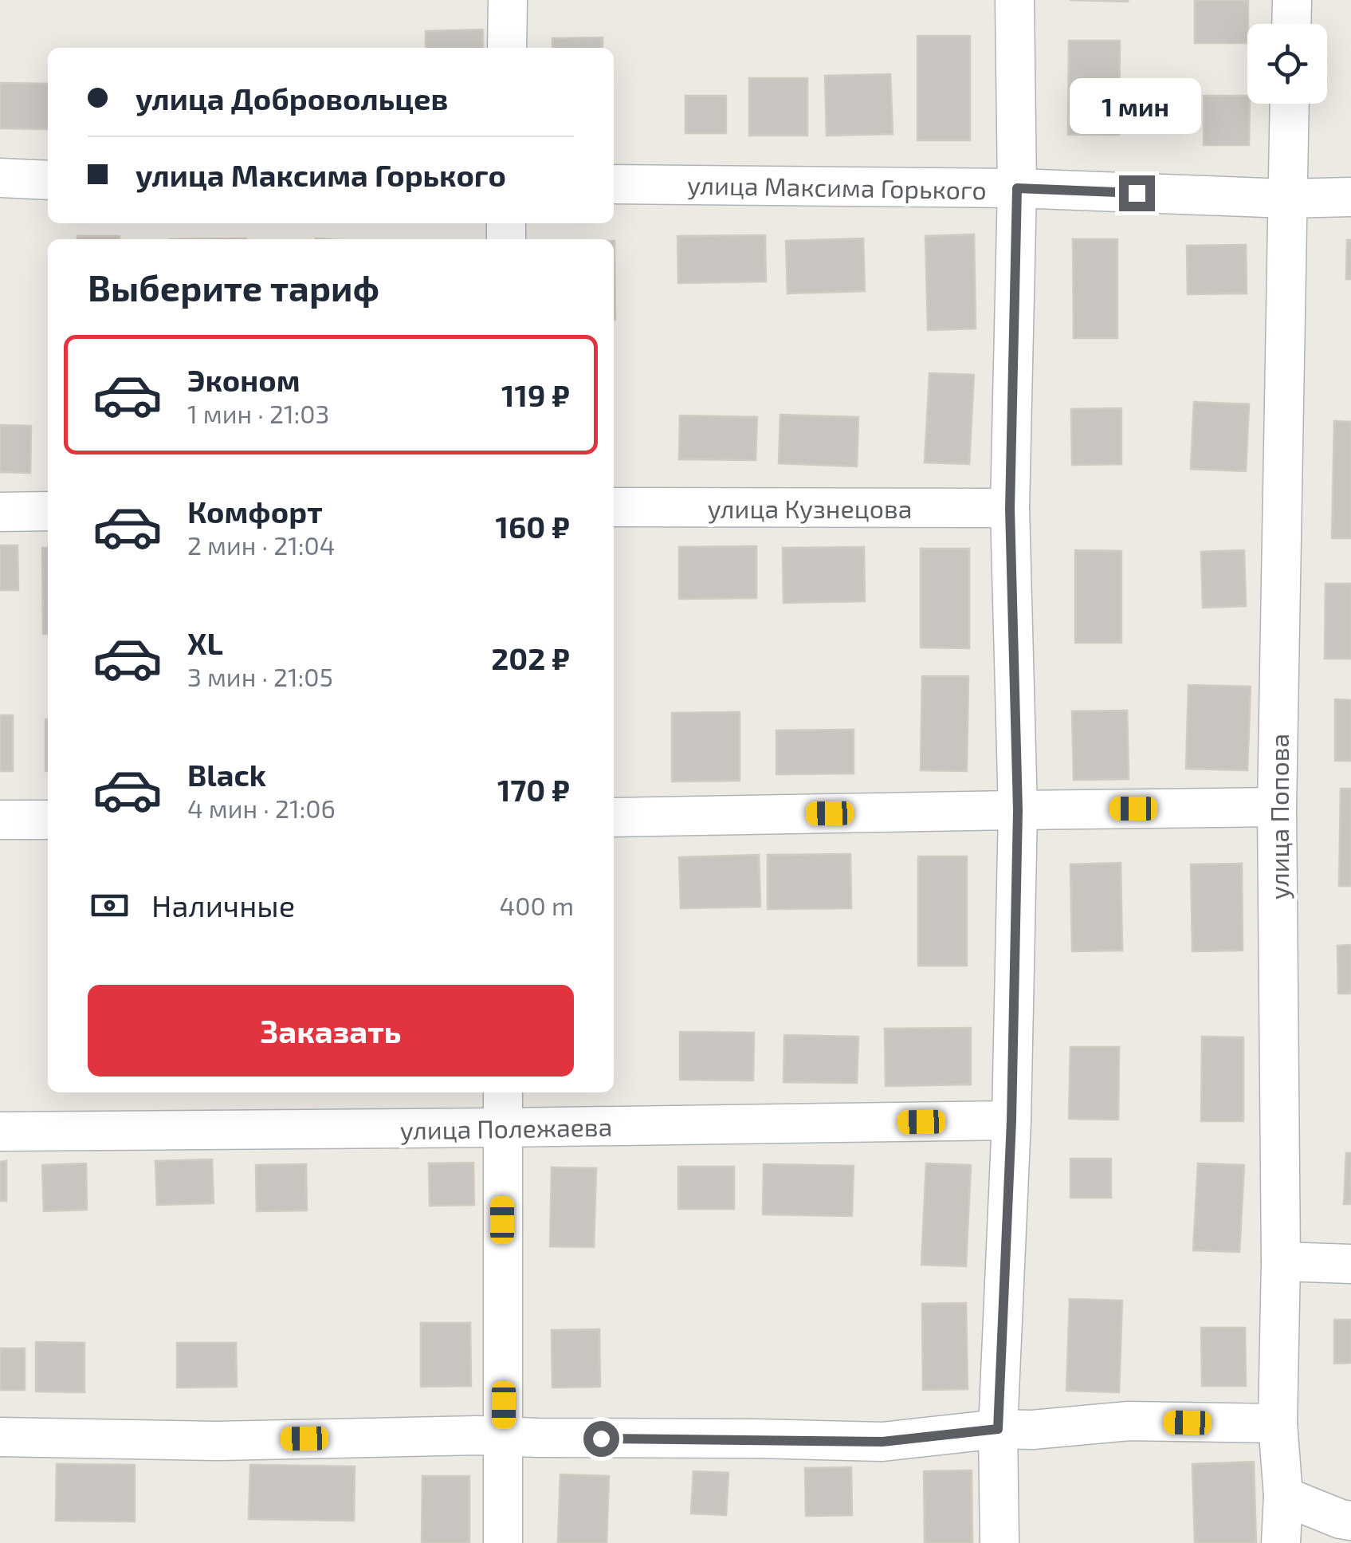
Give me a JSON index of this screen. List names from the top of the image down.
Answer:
{
  "streets": {
    "street": [
      "улица Максима Горького",
      "улица Кузнецова",
      "улица Попова",
      "улица Полежаева"
    ]
  },
  "crossings": [
    ["улица Максима Горького", "улица Попова"]
  ],
  "page": {
    "banner": ["улица Добровольцев", "улица Максима Горького"],
    "bubble": "1 мин",
    "heading": "Выберите тариф",
    "list": [
      {
        "name": "Эконом",
        "note": "1 мин · 21:03",
        "value": "119 ₽"
      },
      {
        "name": "Комфорт",
        "note": "2 мин · 21:04",
        "value": "160 ₽"
      },
      {
        "name": "XL",
        "note": "3 мин · 21:05",
        "value": "202 ₽"
      },
      {
        "name": "Black",
        "note": "4 мин · 21:06",
        "value": "170 ₽"
      }
    ],
    "pay": ["Наличные", "400 m"],
    "buttons": "Заказать"
  }
}
